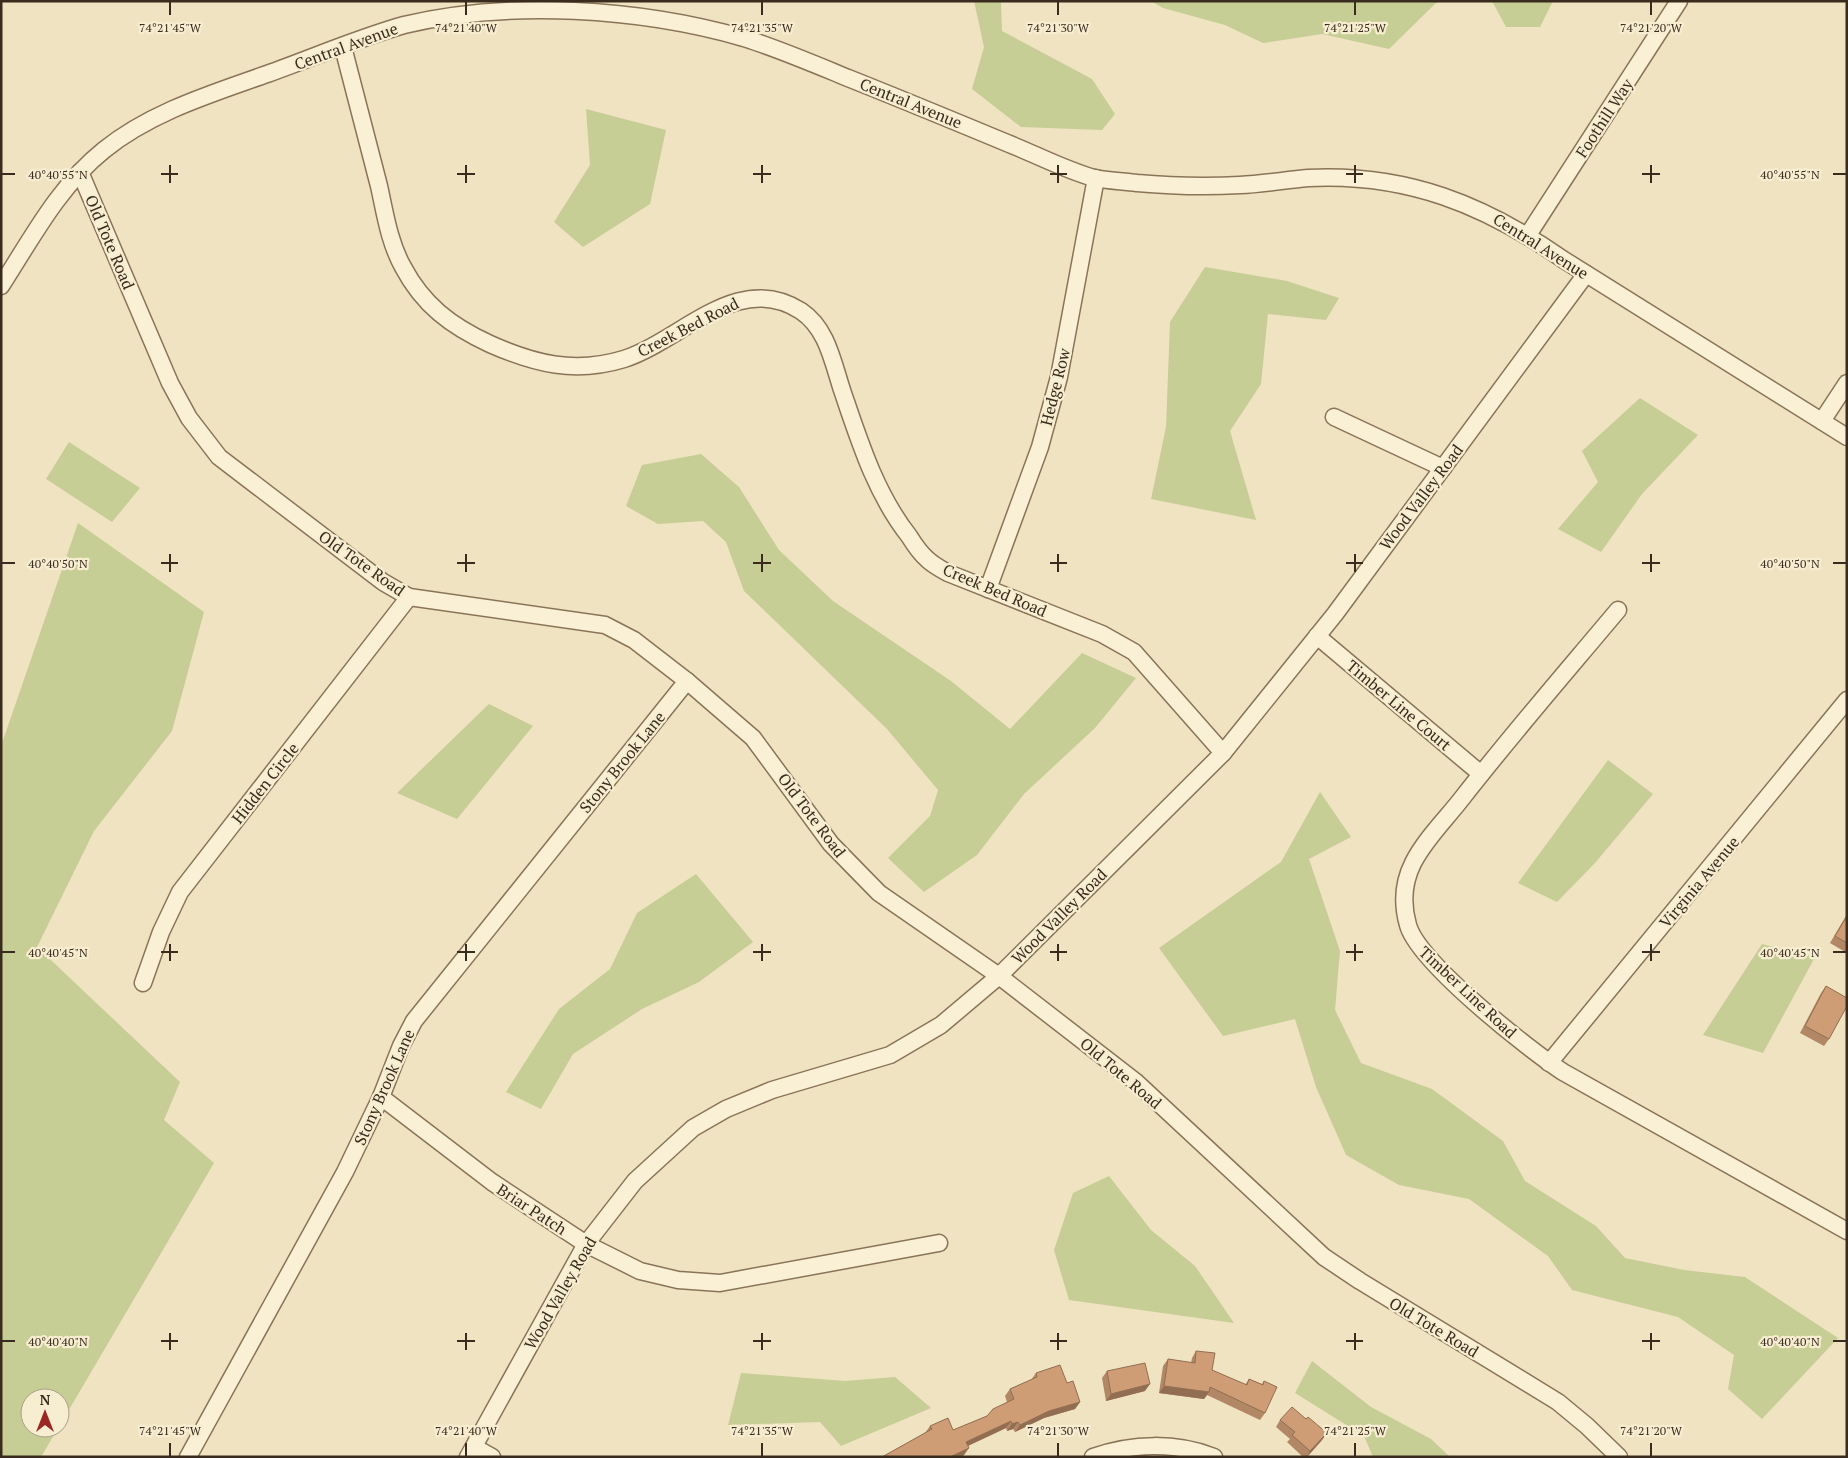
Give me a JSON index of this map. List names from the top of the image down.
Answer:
{
  "streets": {
    "street": [
      "Central Avenue",
      "Foothill Way",
      "Old Tote Road",
      "Creek Bed Road",
      "Hedge Row",
      "Wood Valley Road",
      "Timber Line Court",
      "Stony Brook Lane",
      "Hidden Circle",
      "Virginia Avenue",
      "Timber Line Road",
      "Briar Patch"
    ]
  },
  "crossings": [
    ["Central Avenue", "Foothill Way"],
    ["Central Avenue", "Old Tote Road"],
    ["Central Avenue", "Creek Bed Road"],
    ["Central Avenue", "Hedge Row"],
    ["Central Avenue", "Wood Valley Road"],
    ["Old Tote Road", "Wood Valley Road"],
    ["Old Tote Road", "Stony Brook Lane"],
    ["Old Tote Road", "Hidden Circle"],
    ["Creek Bed Road", "Hedge Row"],
    ["Creek Bed Road", "Wood Valley Road"],
    ["Wood Valley Road", "Timber Line Court"],
    ["Wood Valley Road", "Briar Patch"],
    ["Timber Line Court", "Timber Line Road"],
    ["Stony Brook Lane", "Briar Patch"],
    ["Virginia Avenue", "Timber Line Road"]
  ],
  "north": "top",
  "coordinates": [
    "74°21'45\"W",
    "74°21'40\"W",
    "74°21'35\"W",
    "74°21'30\"W",
    "74°21'25\"W",
    "74°21'20\"W",
    "40°40'55\"N",
    "40°40'50\"N",
    "40°40'45\"N",
    "40°40'40\"N"
  ]
}
